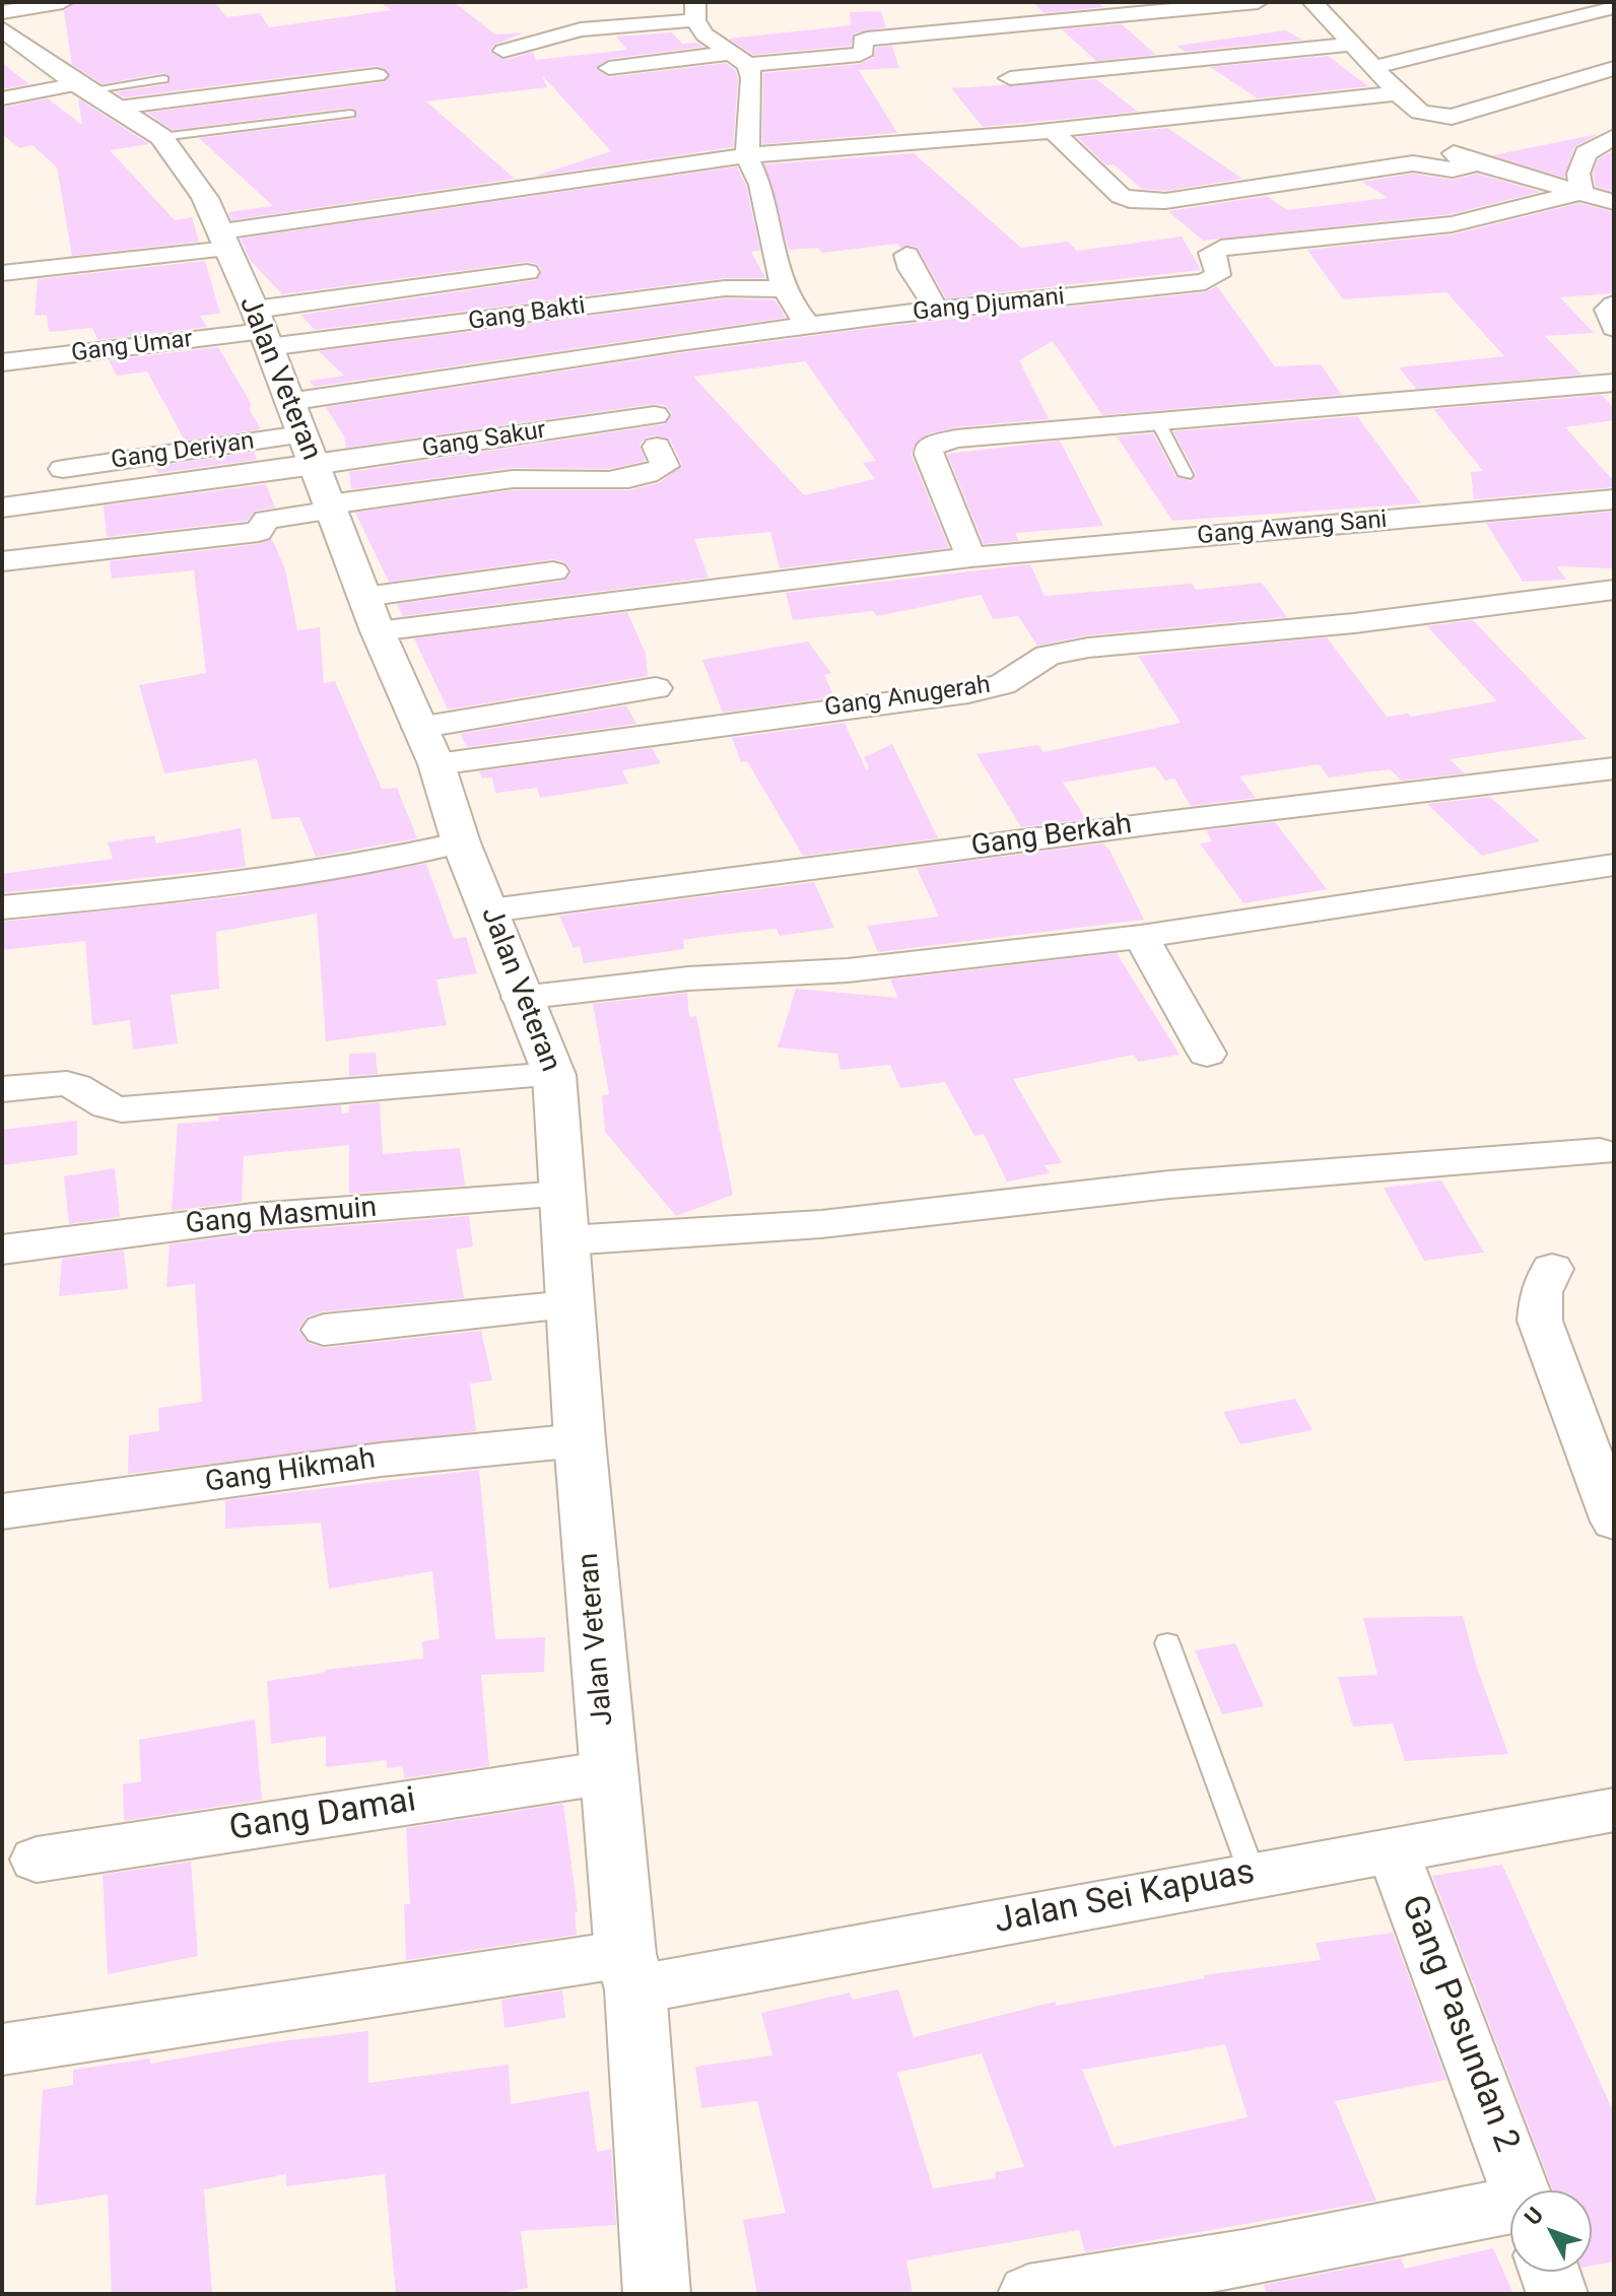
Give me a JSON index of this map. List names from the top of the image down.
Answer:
{
  "streets": {
    "street": [
      "Gang Djumani",
      "Gang Bakti",
      "Gang Umar",
      "Jalan Veteran",
      "Gang Sakur",
      "Gang Deriyan",
      "Gang Awang Sani",
      "Gang Anugerah",
      "Gang Berkah",
      "Gang Masmuin",
      "Gang Hikmah",
      "Gang Damai",
      "Jalan Sei Kapuas",
      "Gang Pasundan 2"
    ]
  },
  "crossings": [
    ["Gang Djumani", "Jalan Veteran"],
    ["Gang Djumani", "Gang Sakur"],
    ["Gang Djumani", "Gang Deriyan"],
    ["Gang Bakti", "Gang Umar"],
    ["Gang Bakti", "Jalan Veteran"],
    ["Gang Umar", "Jalan Veteran"],
    ["Jalan Veteran", "Gang Sakur"],
    ["Jalan Veteran", "Gang Deriyan"],
    ["Jalan Veteran", "Gang Awang Sani"],
    ["Jalan Veteran", "Gang Anugerah"],
    ["Jalan Veteran", "Gang Berkah"],
    ["Jalan Veteran", "Gang Masmuin"],
    ["Jalan Veteran", "Gang Hikmah"],
    ["Jalan Veteran", "Gang Damai"],
    ["Jalan Veteran", "Jalan Sei Kapuas"],
    ["Gang Sakur", "Gang Deriyan"],
    ["Jalan Sei Kapuas", "Gang Pasundan 2"]
  ],
  "north": "top left"
}
